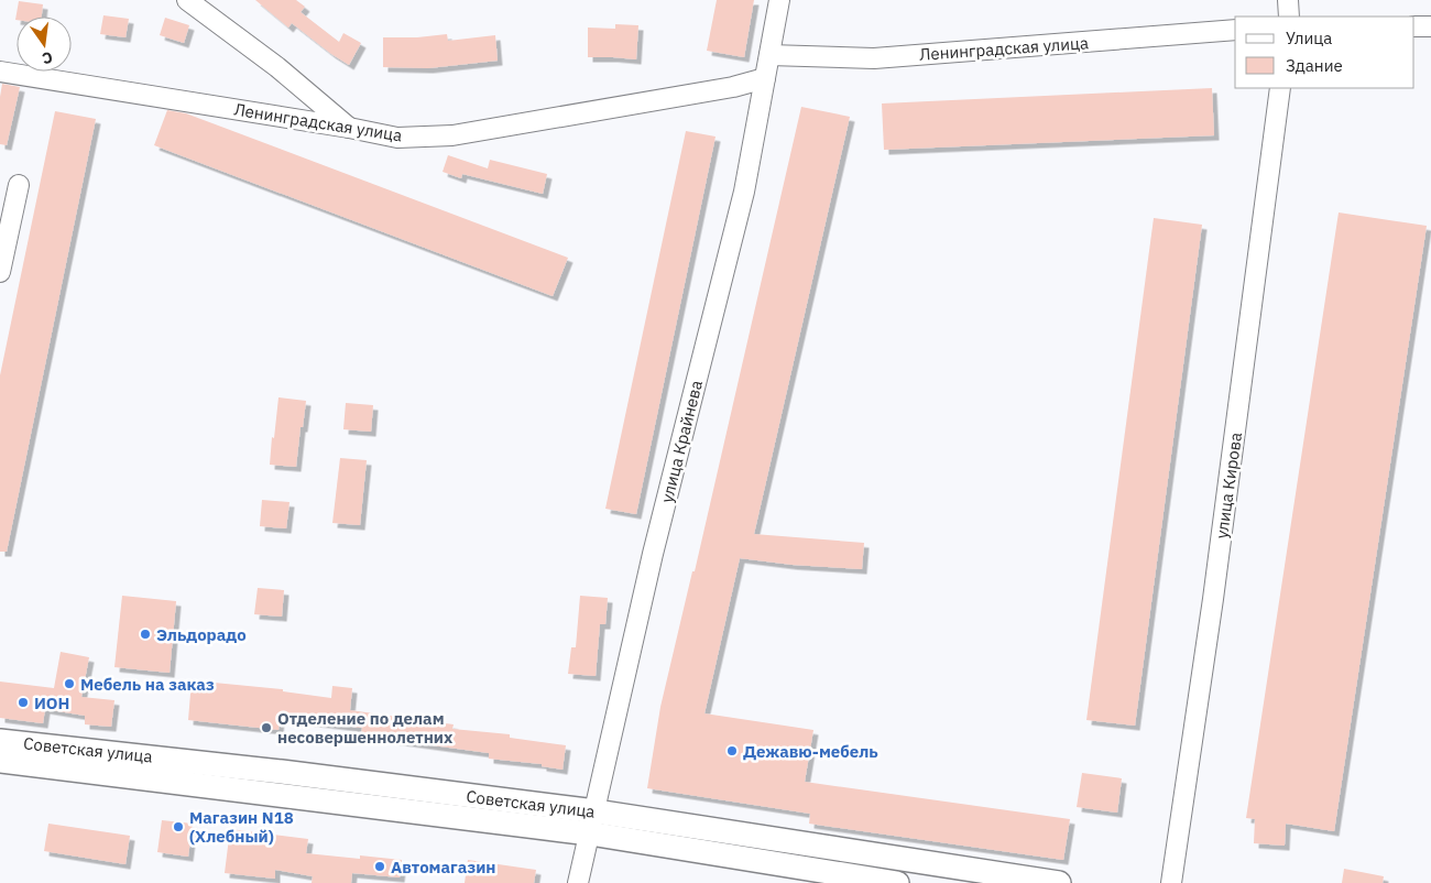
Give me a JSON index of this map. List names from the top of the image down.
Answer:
{
  "streets": {
    "street": [
      "Ленинградская улица",
      "улица Крайнева",
      "улица Кирова",
      "Советская улица"
    ]
  },
  "crossings": [
    ["Ленинградская улица", "улица Крайнева"],
    ["улица Крайнева", "Советская улица"]
  ],
  "places": [
    "Эльдорадо",
    "Мебель на заказ",
    "ИОН",
    "Отделение по делам несовершеннолетних",
    "Дежавю-мебель",
    "Магазин N18 (Хлебный)",
    "Автомагазин"
  ],
  "legend": ["Улица", "Здание"],
  "north": "bottom"
}
